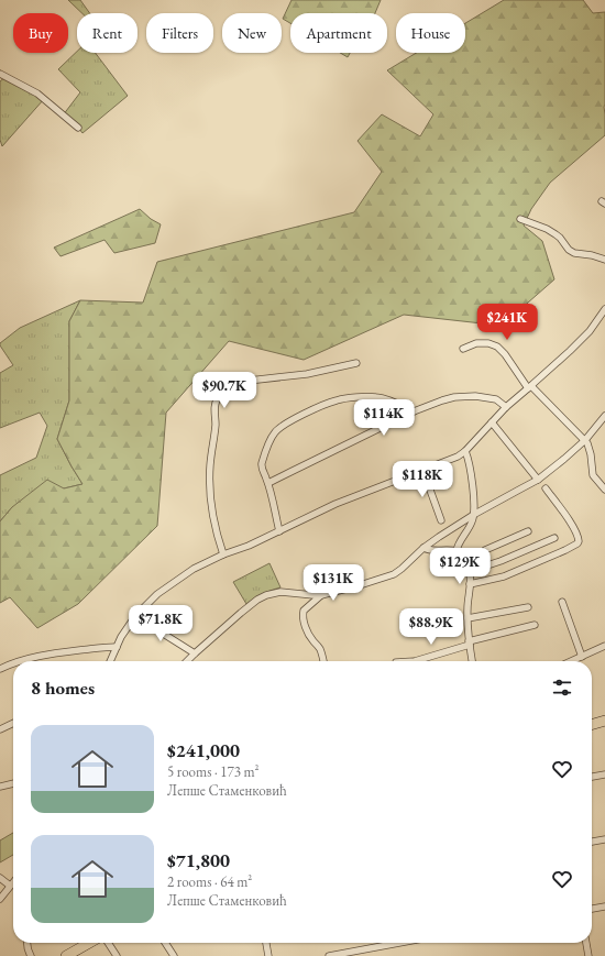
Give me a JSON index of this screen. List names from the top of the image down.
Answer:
{
  "page": {
    "chip": [
      "Buy",
      "Rent",
      "Filters",
      "New",
      "Apartment",
      "House"
    ],
    "price": [
      "$241K",
      "$90.7K",
      "$114K",
      "$118K",
      "$129K",
      "$131K",
      "$71.8K",
      "$88.9K"
    ],
    "heading": "8 homes",
    "list": [
      {
        "name": "$241,000",
        "note": "5 rooms · 173 m² · Лепше Стаменковић"
      },
      {
        "name": "$71,800",
        "note": "2 rooms · 64 m² · Лепше Стаменковић"
      }
    ]
  }
}
